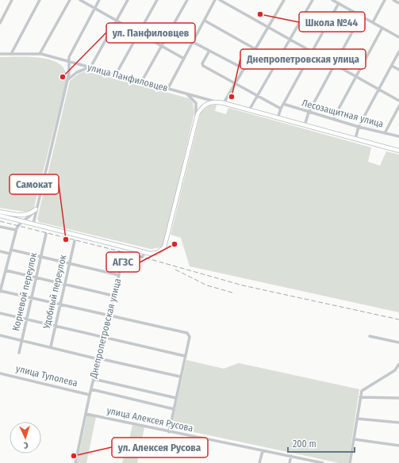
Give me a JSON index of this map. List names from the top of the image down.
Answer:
{
  "streets": {
    "main road": ["Днепропетровская улица"],
    "street": [
      "улица Панфиловцев",
      "Лесозащитная улица",
      "Корневой переулок",
      "Удобный переулок",
      "улица Туполева",
      "улица Алексея Русова"
    ]
  },
  "crossings": [
    ["улица Панфиловцев", "Днепропетровская улица"],
    ["Днепропетровская улица", "улица Туполева"],
    ["Днепропетровская улица", "улица Алексея Русова"]
  ],
  "places": [
    "Школа №44",
    "ул. Панфиловцев",
    "Днепропетровская улица",
    "Самокат",
    "АГЗС",
    "ул. Алексея Русова"
  ],
  "scale_bar": "200 m",
  "north": "bottom"
}
